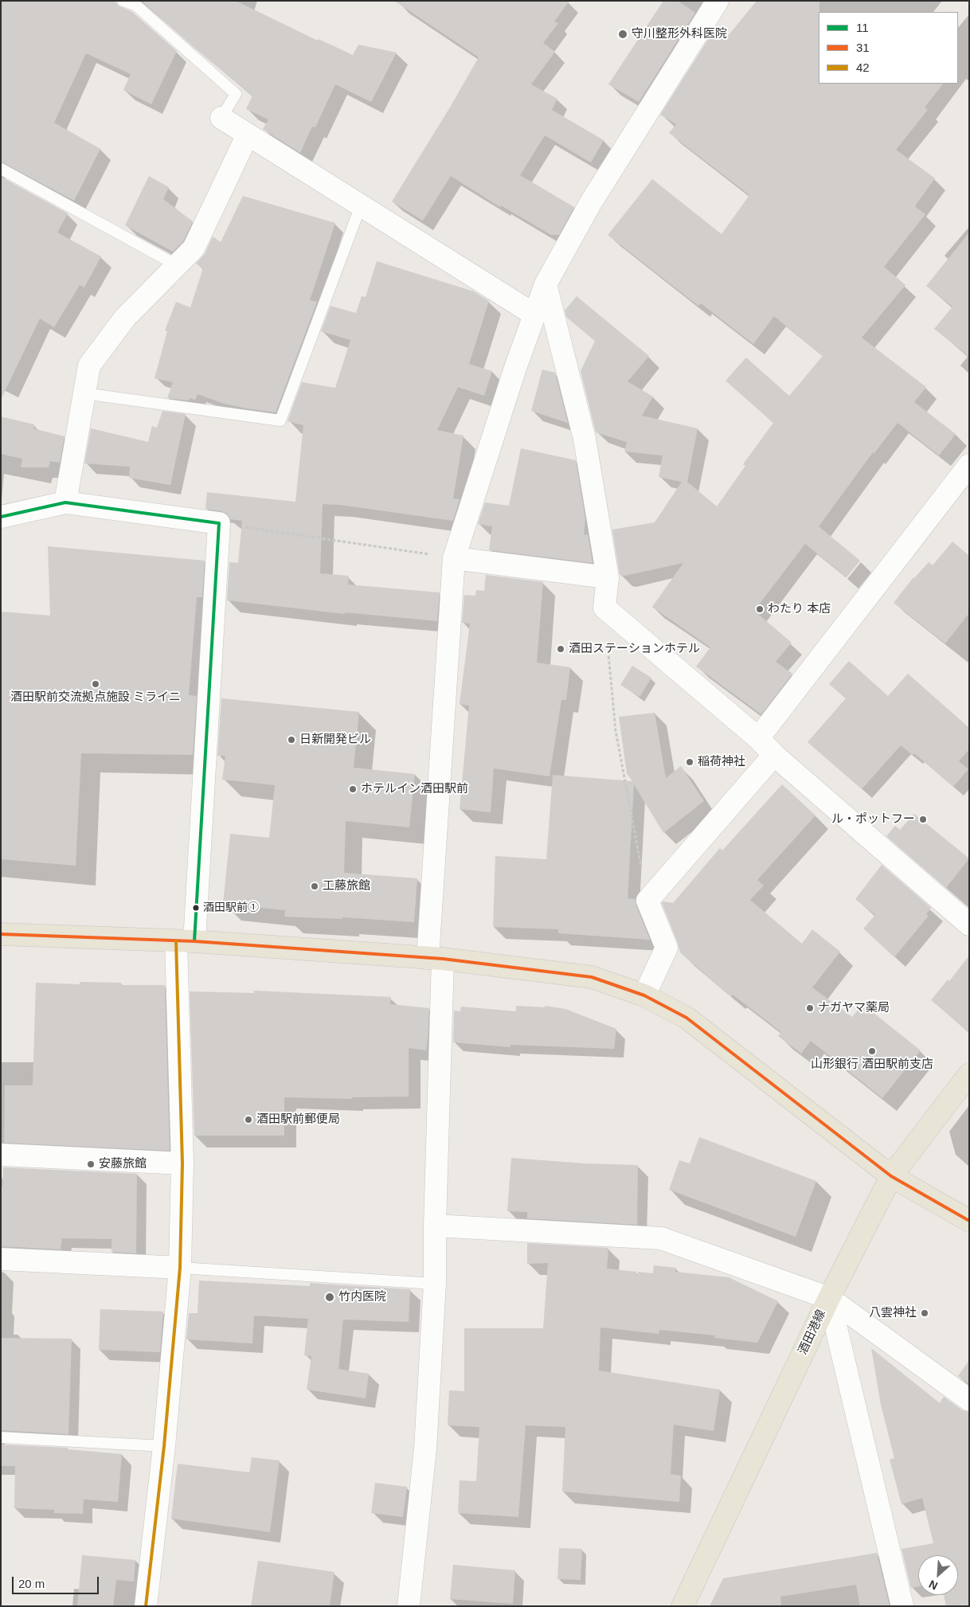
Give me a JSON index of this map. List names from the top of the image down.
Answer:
{
  "streets": {
    "main road": ["酒田港線"]
  },
  "places": [
    "守川整形外科医院",
    "わたり 本店",
    "酒田ステーションホテル",
    "酒田駅前交流拠点施設 ミライニ",
    "日新開発ビル",
    "稲荷神社",
    "ホテルイン酒田駅前",
    "ル・ポットフー",
    "工藤旅館",
    "酒田駅前①",
    "ナガヤマ薬局",
    "山形銀行 酒田駅前支店",
    "酒田駅前郵便局",
    "安藤旅館",
    "竹内医院",
    "八雲神社"
  ],
  "lines": ["transit line 11", "transit line 31", "transit line 42"],
  "legend": ["11", "31", "42"],
  "scale_bar": "20 m",
  "north": "bottom left"
}
